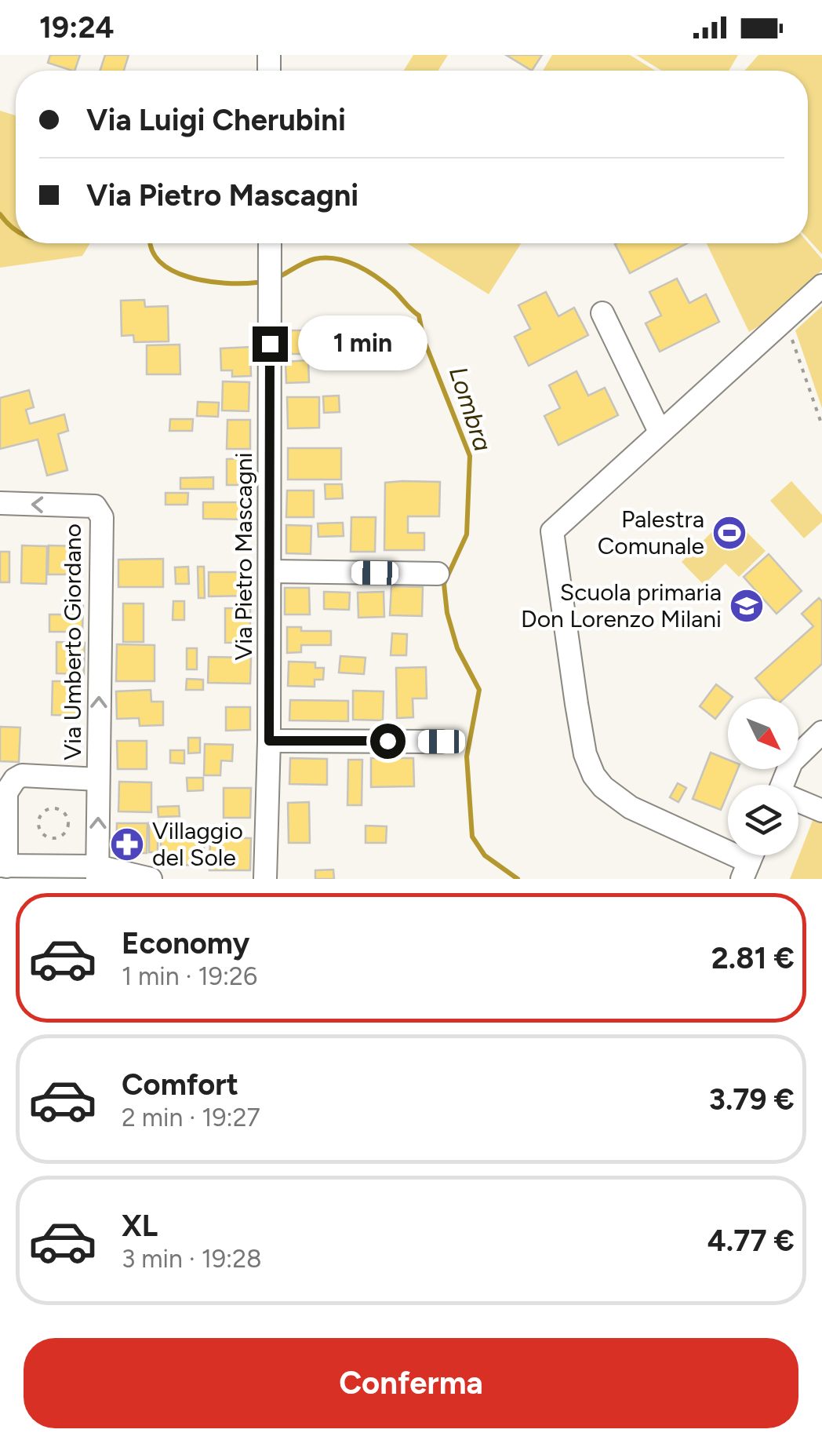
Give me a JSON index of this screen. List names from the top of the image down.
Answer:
{
  "streets": {
    "street": ["Via Pietro Mascagni", "Via Umberto Giordano"]
  },
  "water": ["Lombra"],
  "places": {
    "sports": ["Palestra Comunale"],
    "school or university": ["Scuola primaria Don Lorenzo Milani"],
    "pharmacy": ["Villaggio del Sole"]
  },
  "north": "bottom right",
  "page": {
    "status": "19:24",
    "banner": ["Via Luigi Cherubini", "Via Pietro Mascagni"],
    "bubble": "1 min",
    "list": [
      {
        "name": "Economy",
        "note": "1 min · 19:26",
        "value": "2.81 €"
      },
      {
        "name": "Comfort",
        "note": "2 min · 19:27",
        "value": "3.79 €"
      },
      {
        "name": "XL",
        "note": "3 min · 19:28",
        "value": "4.77 €"
      }
    ],
    "buttons": "Conferma"
  }
}
